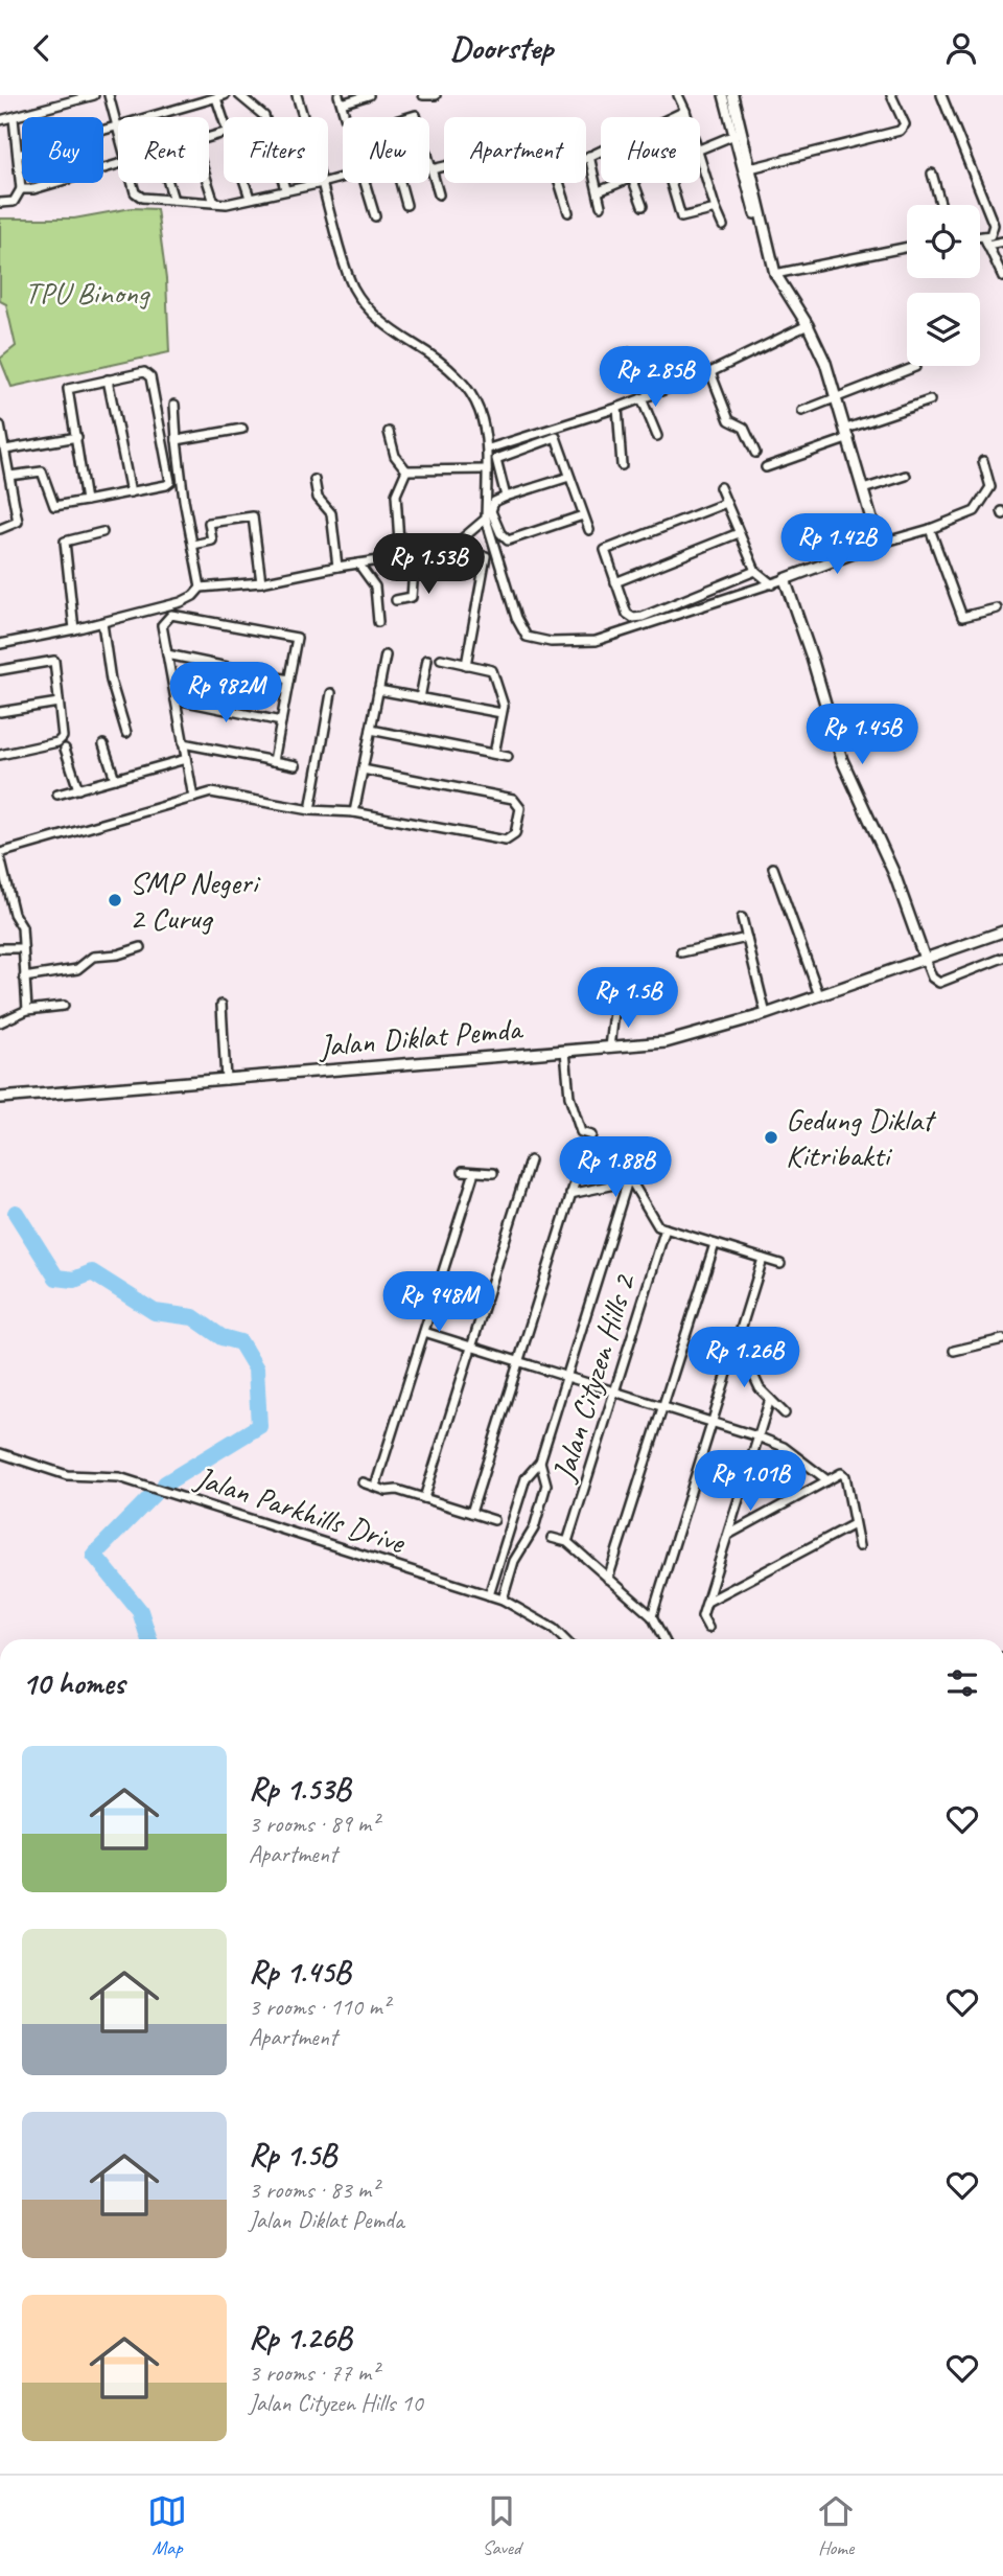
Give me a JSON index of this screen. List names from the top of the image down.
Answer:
{
  "streets": {
    "street": ["Jalan Diklat Pemda", "Jalan Cityzen Hills 2", "Jalan Parkhills Drive"]
  },
  "parks": ["TPU Binong"],
  "places": ["SMP Negeri 2 Curug", "Gedung Diklat Kitribakti"],
  "page": {
    "header": "Doorstep",
    "chip": [
      "Buy",
      "Rent",
      "Filters",
      "New",
      "Apartment",
      "House"
    ],
    "price": [
      "Rp 2.85B",
      "Rp 1.42B",
      "Rp 1.53B",
      "Rp 982M",
      "Rp 1.45B",
      "Rp 1.5B",
      "Rp 1.88B",
      "Rp 948M",
      "Rp 1.26B",
      "Rp 1.01B"
    ],
    "heading": "10 homes",
    "list": [
      {
        "name": "Rp 1.53B",
        "note": "3 rooms · 89 m² · Apartment"
      },
      {
        "name": "Rp 1.45B",
        "note": "3 rooms · 110 m² · Apartment"
      },
      {
        "name": "Rp 1.5B",
        "note": "3 rooms · 83 m² · Jalan Diklat Pemda"
      },
      {
        "name": "Rp 1.26B",
        "note": "3 rooms · 77 m² · Jalan Cityzen Hills 10"
      }
    ],
    "tabs": ["Map", "Saved", "Home"]
  }
}
